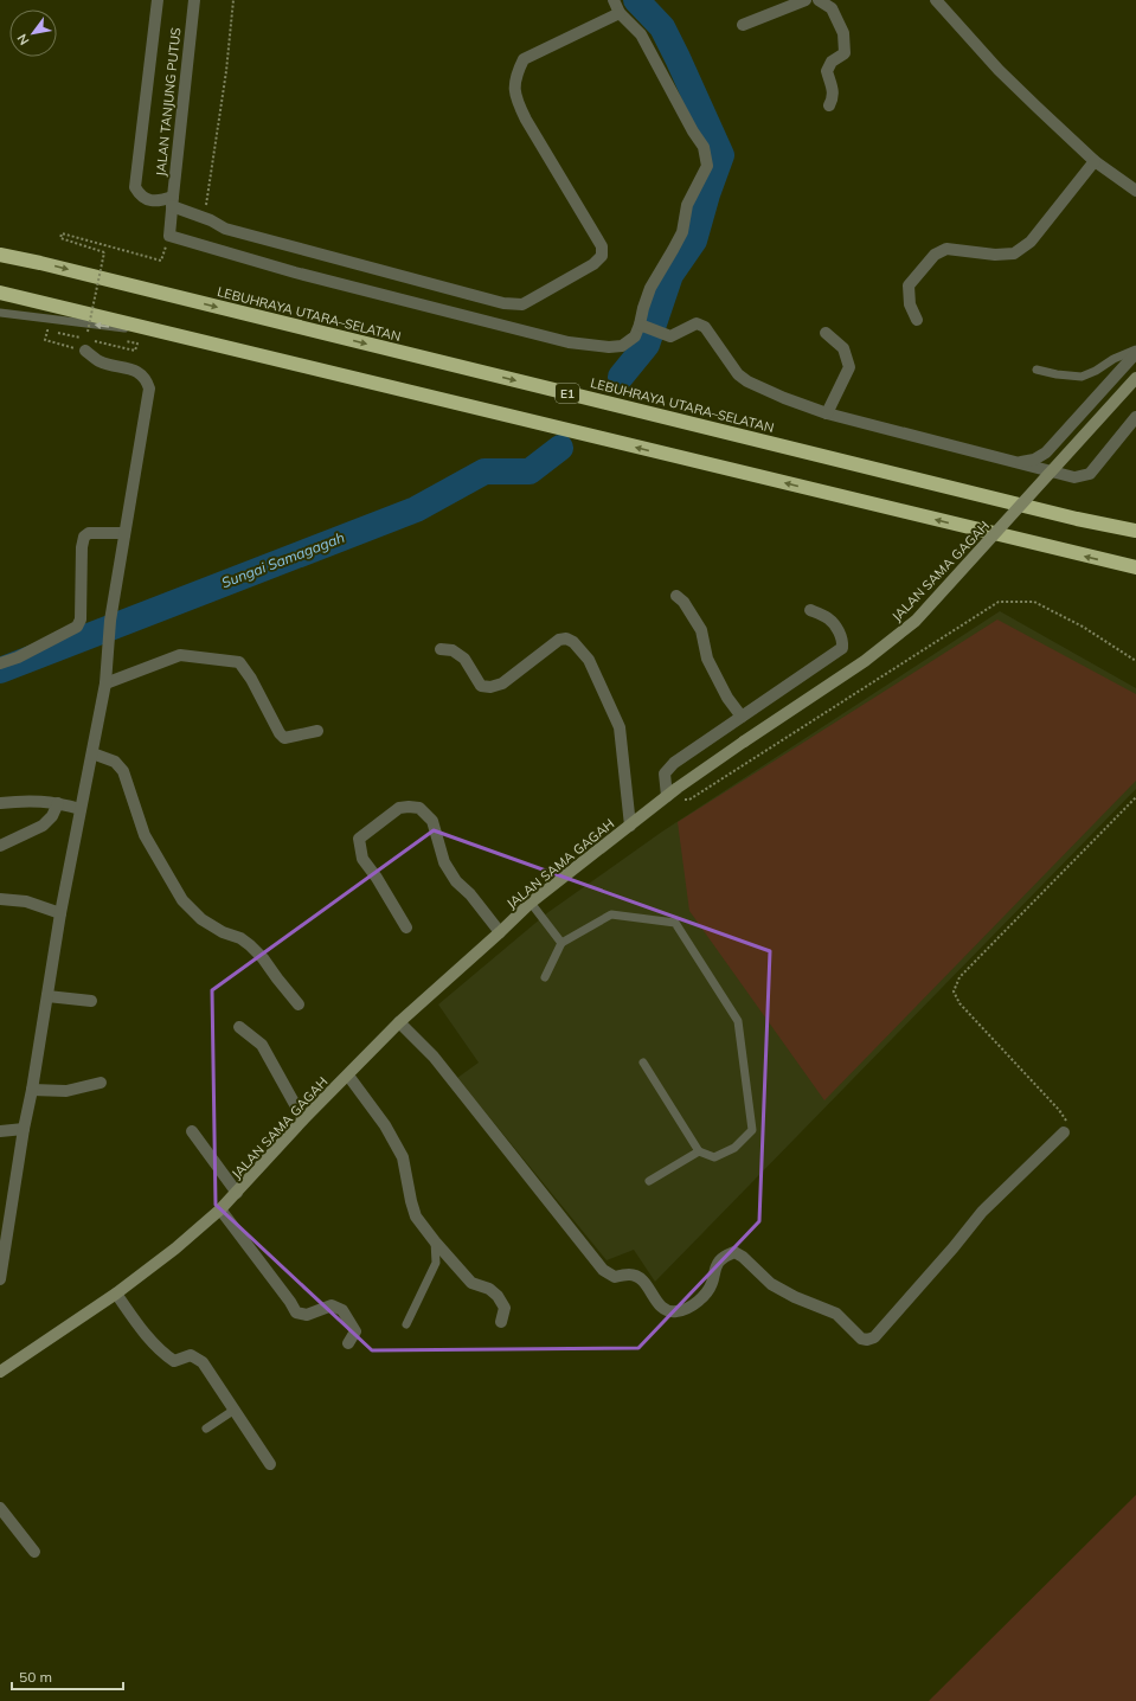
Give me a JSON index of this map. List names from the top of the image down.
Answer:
{
  "streets": {
    "highway": ["LEBUHRAYA UTARA–SELATAN", "E1"],
    "street": ["JALAN TANJUNG PUTUS", "JALAN SAMA GAGAH"]
  },
  "water": ["Sungai Samagagah"],
  "scale_bar": "50 m",
  "north": "bottom left"
}
